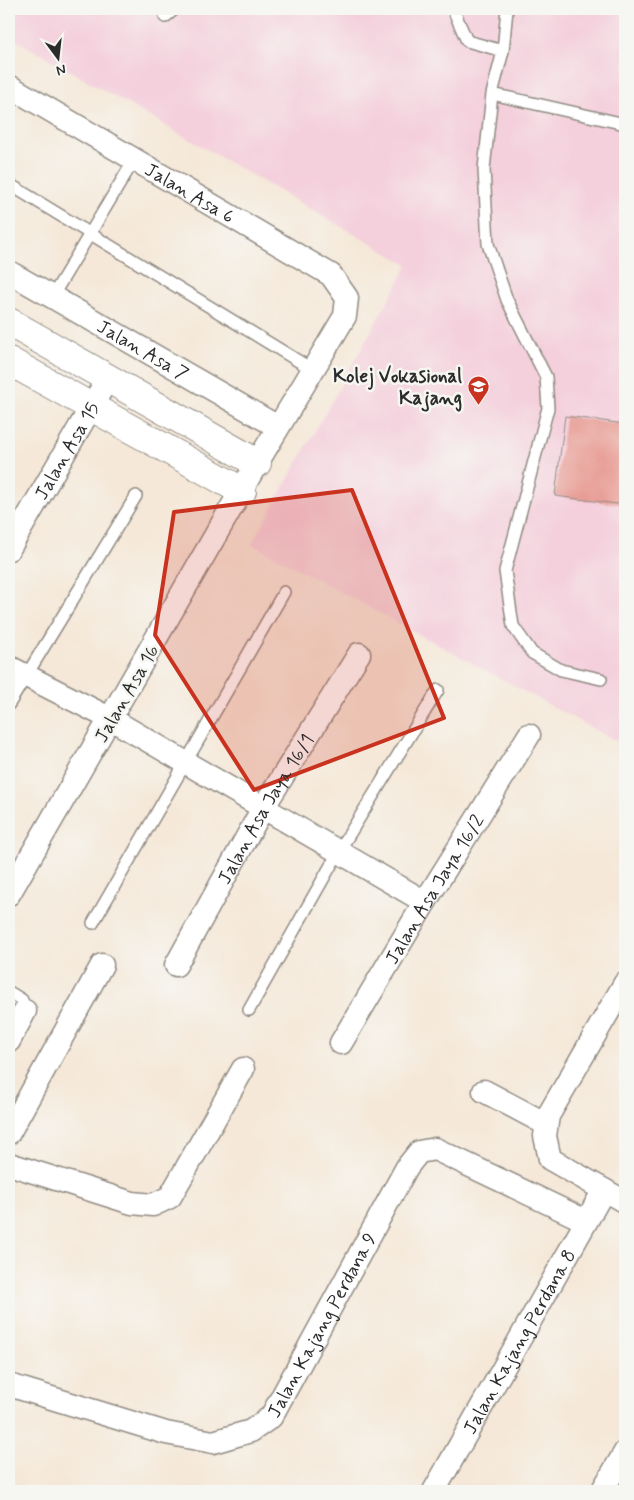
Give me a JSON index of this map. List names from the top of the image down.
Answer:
{
  "streets": {
    "street": [
      "Jalan Asa 6",
      "Jalan Asa 7",
      "Jalan Asa 15",
      "Jalan Asa 16",
      "Jalan Asa Jaya 16/1",
      "Jalan Asa Jaya 16/2",
      "Jalan Kajang Perdana 9",
      "Jalan Kajang Perdana 8"
    ]
  },
  "crossings": [
    ["Jalan Asa 6", "Jalan Asa 16"],
    ["Jalan Asa 7", "Jalan Asa 16"],
    ["Jalan Kajang Perdana 9", "Jalan Kajang Perdana 8"]
  ],
  "places": {
    "school or university": ["Kolej Vokasional Kajang"]
  },
  "north": "bottom"
}
